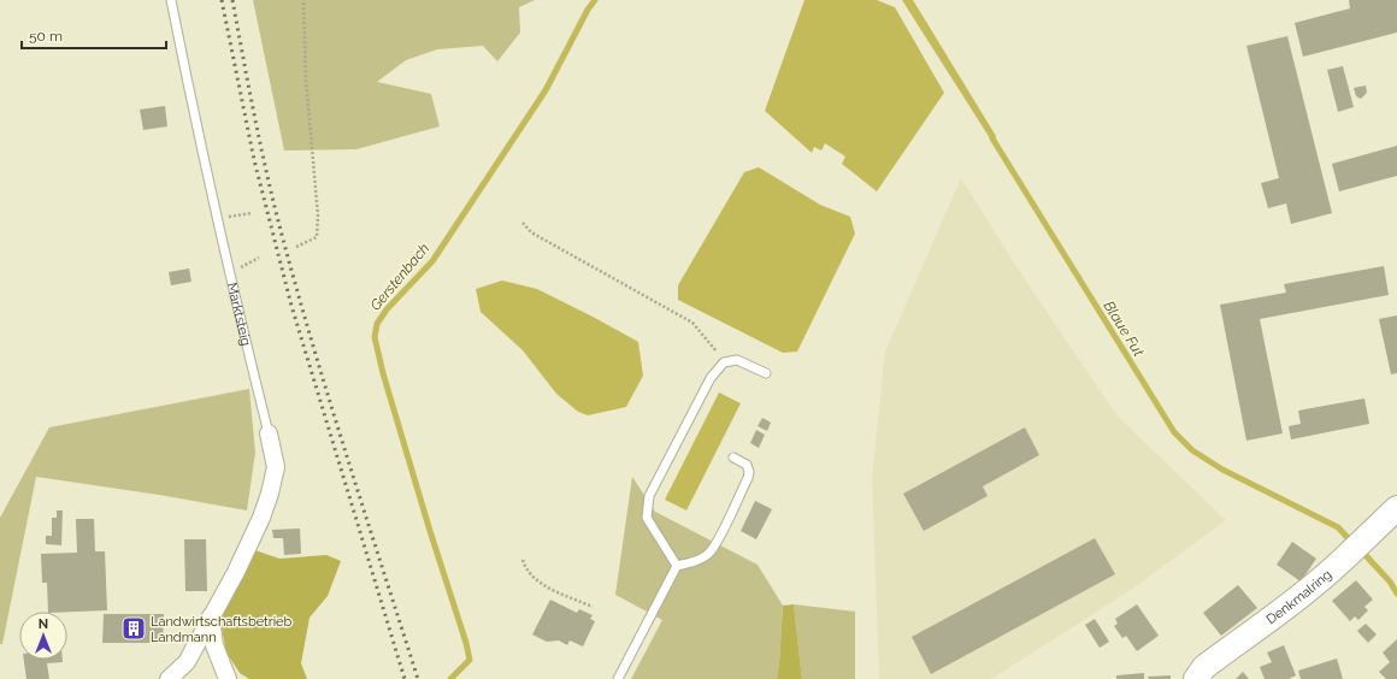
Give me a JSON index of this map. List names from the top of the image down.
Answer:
{
  "streets": {
    "street": ["Marktsteig", "Denkmalring"]
  },
  "water": ["Gerstenbach", "Blaue Fut"],
  "places": {
    "building": ["Landwirtschaftsbetrieb Landmann"]
  },
  "scale_bar": "50 m",
  "north": "top"
}
